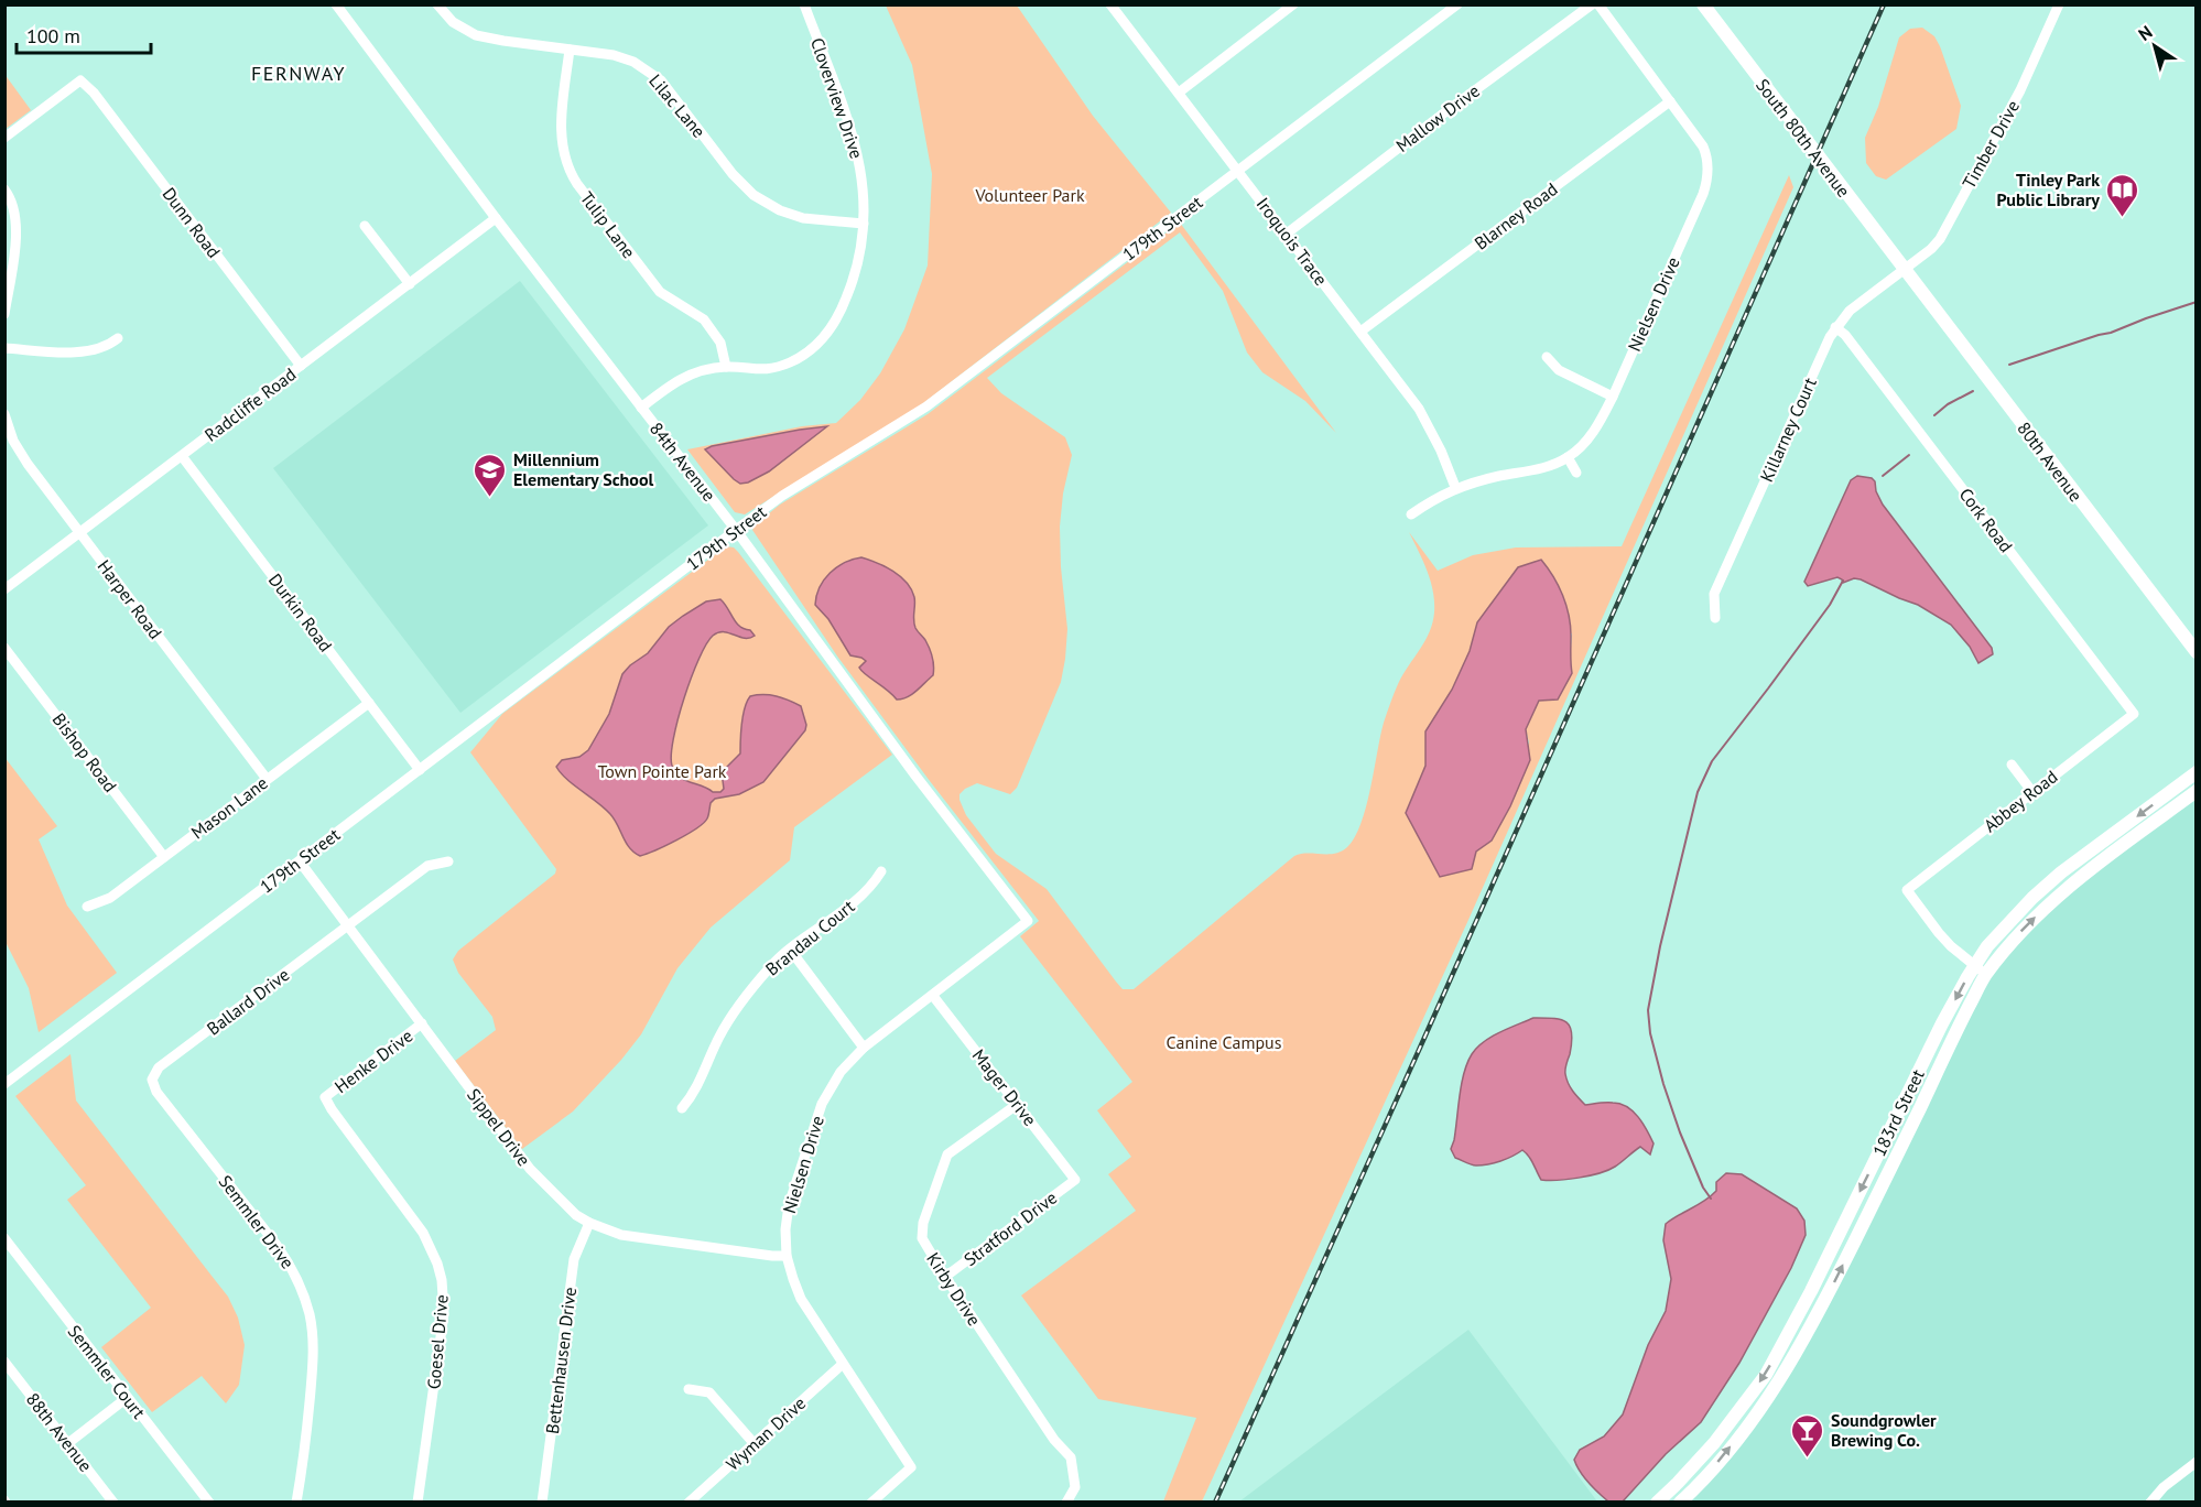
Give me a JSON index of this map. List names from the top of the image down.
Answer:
{
  "streets": {
    "street": [
      "Cloverview Drive",
      "Lilac Lane",
      "Mallow Drive",
      "South 80th Avenue",
      "Timber Drive",
      "Blarney Road",
      "Dunn Road",
      "Tulip Lane",
      "179th Street",
      "Iroquois Trace",
      "Nielsen Drive",
      "Radcliffe Road",
      "Killarney Court",
      "84th Avenue",
      "80th Avenue",
      "Cork Road",
      "Harper Road",
      "Durkin Road",
      "Bishop Road",
      "Abbey Road",
      "Mason Lane",
      "Brandau Court",
      "Ballard Drive",
      "Henke Drive",
      "Mager Drive",
      "183rd Street",
      "Sippel Drive",
      "Semmler Drive",
      "Stratford Drive",
      "Kirby Drive",
      "Goesel Drive",
      "Bettenhausen Drive",
      "Semmler Court",
      "88th Avenue",
      "Wyman Drive"
    ]
  },
  "crossings": [
    ["Cloverview Drive", "Lilac Lane"],
    ["Cloverview Drive", "Tulip Lane"],
    ["Cloverview Drive", "84th Avenue"],
    ["Lilac Lane", "Tulip Lane"],
    ["Mallow Drive", "Iroquois Trace"],
    ["South 80th Avenue", "Timber Drive"],
    ["South 80th Avenue", "Killarney Court"],
    ["South 80th Avenue", "80th Avenue"],
    ["Timber Drive", "Killarney Court"],
    ["Timber Drive", "80th Avenue"],
    ["Blarney Road", "Iroquois Trace"],
    ["Blarney Road", "Nielsen Drive"],
    ["Dunn Road", "Radcliffe Road"],
    ["179th Street", "Iroquois Trace"],
    ["179th Street", "84th Avenue"],
    ["179th Street", "Durkin Road"],
    ["179th Street", "Sippel Drive"],
    ["Iroquois Trace", "Nielsen Drive"],
    ["Nielsen Drive", "84th Avenue"],
    ["Nielsen Drive", "Mager Drive"],
    ["Nielsen Drive", "Sippel Drive"],
    ["Nielsen Drive", "Wyman Drive"],
    ["Radcliffe Road", "84th Avenue"],
    ["Radcliffe Road", "Harper Road"],
    ["Radcliffe Road", "Durkin Road"],
    ["Killarney Court", "80th Avenue"],
    ["Killarney Court", "Cork Road"],
    ["Cork Road", "Abbey Road"],
    ["Harper Road", "Mason Lane"],
    ["Durkin Road", "Mason Lane"],
    ["Bishop Road", "Mason Lane"],
    ["Abbey Road", "183rd Street"],
    ["Ballard Drive", "Sippel Drive"],
    ["Ballard Drive", "Semmler Drive"],
    ["Henke Drive", "Sippel Drive"],
    ["Henke Drive", "Goesel Drive"],
    ["Mager Drive", "Stratford Drive"],
    ["Mager Drive", "Kirby Drive"],
    ["Sippel Drive", "Bettenhausen Drive"],
    ["Stratford Drive", "Kirby Drive"]
  ],
  "districts": ["FERNWAY"],
  "parks": ["Volunteer Park", "Town Pointe Park", "Canine Campus"],
  "places": {
    "library": ["Tinley Park Public Library"],
    "school or university": ["Millennium Elementary School"],
    "bar": ["Soundgrowler Brewing Co."]
  },
  "scale_bar": "100 m",
  "north": "top left"
}
